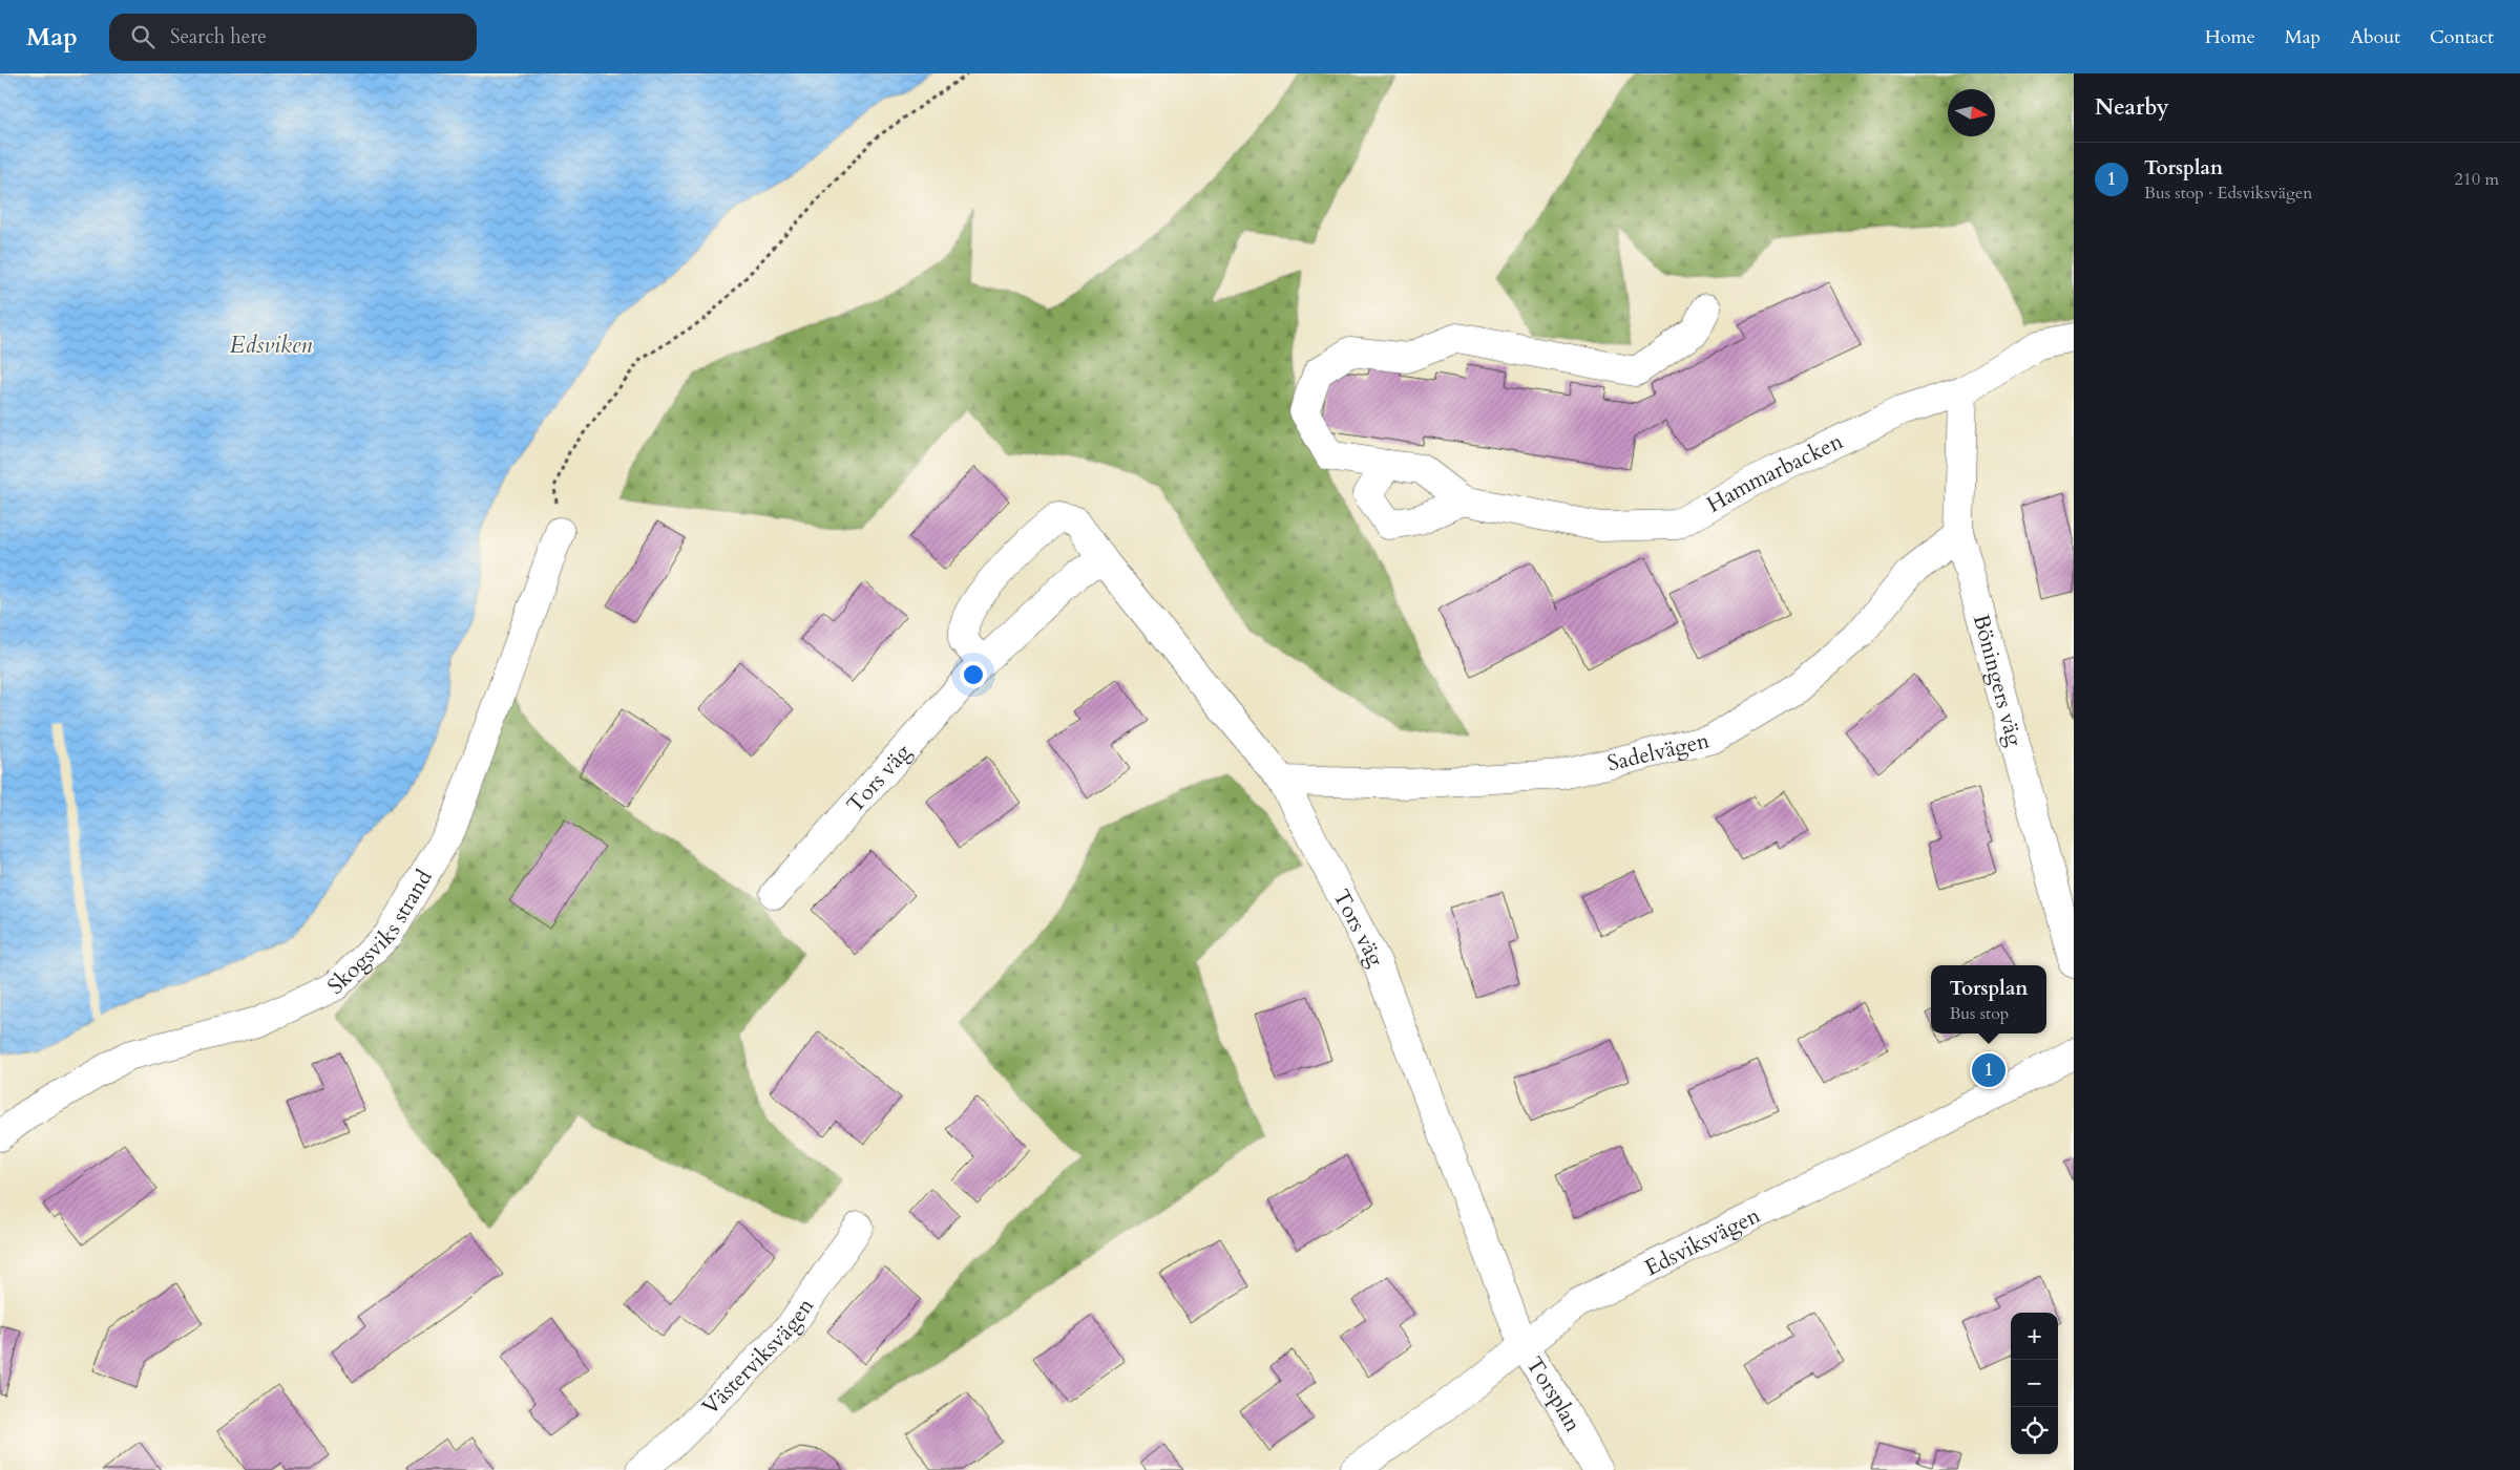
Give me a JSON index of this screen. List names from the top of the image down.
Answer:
{
  "streets": {
    "street": [
      "Hammarbacken",
      "Böningers väg",
      "Sadelvägen",
      "Tors väg",
      "Skogsviks strand",
      "Edsviksvägen",
      "Västerviksvägen",
      "Torsplan"
    ]
  },
  "crossings": [
    ["Hammarbacken", "Böningers väg"],
    ["Böningers väg", "Sadelvägen"],
    ["Sadelvägen", "Tors väg"],
    ["Tors väg", "Edsviksvägen"],
    ["Tors väg", "Torsplan"],
    ["Edsviksvägen", "Torsplan"]
  ],
  "water": ["Edsviken"],
  "north": "right",
  "page": {
    "header": "Map",
    "search": "Search here",
    "nav": [
      "Home",
      "Map",
      "About",
      "Contact"
    ],
    "heading": "Nearby",
    "list": [
      {
        "mark": "1",
        "name": "Torsplan",
        "note": "Bus stop · Edsviksvägen",
        "value": "210 m"
      }
    ],
    "popup": ["Torsplan", "Bus stop"],
    "pins": "1",
    "map_buttons": ["+", "−"]
  }
}
